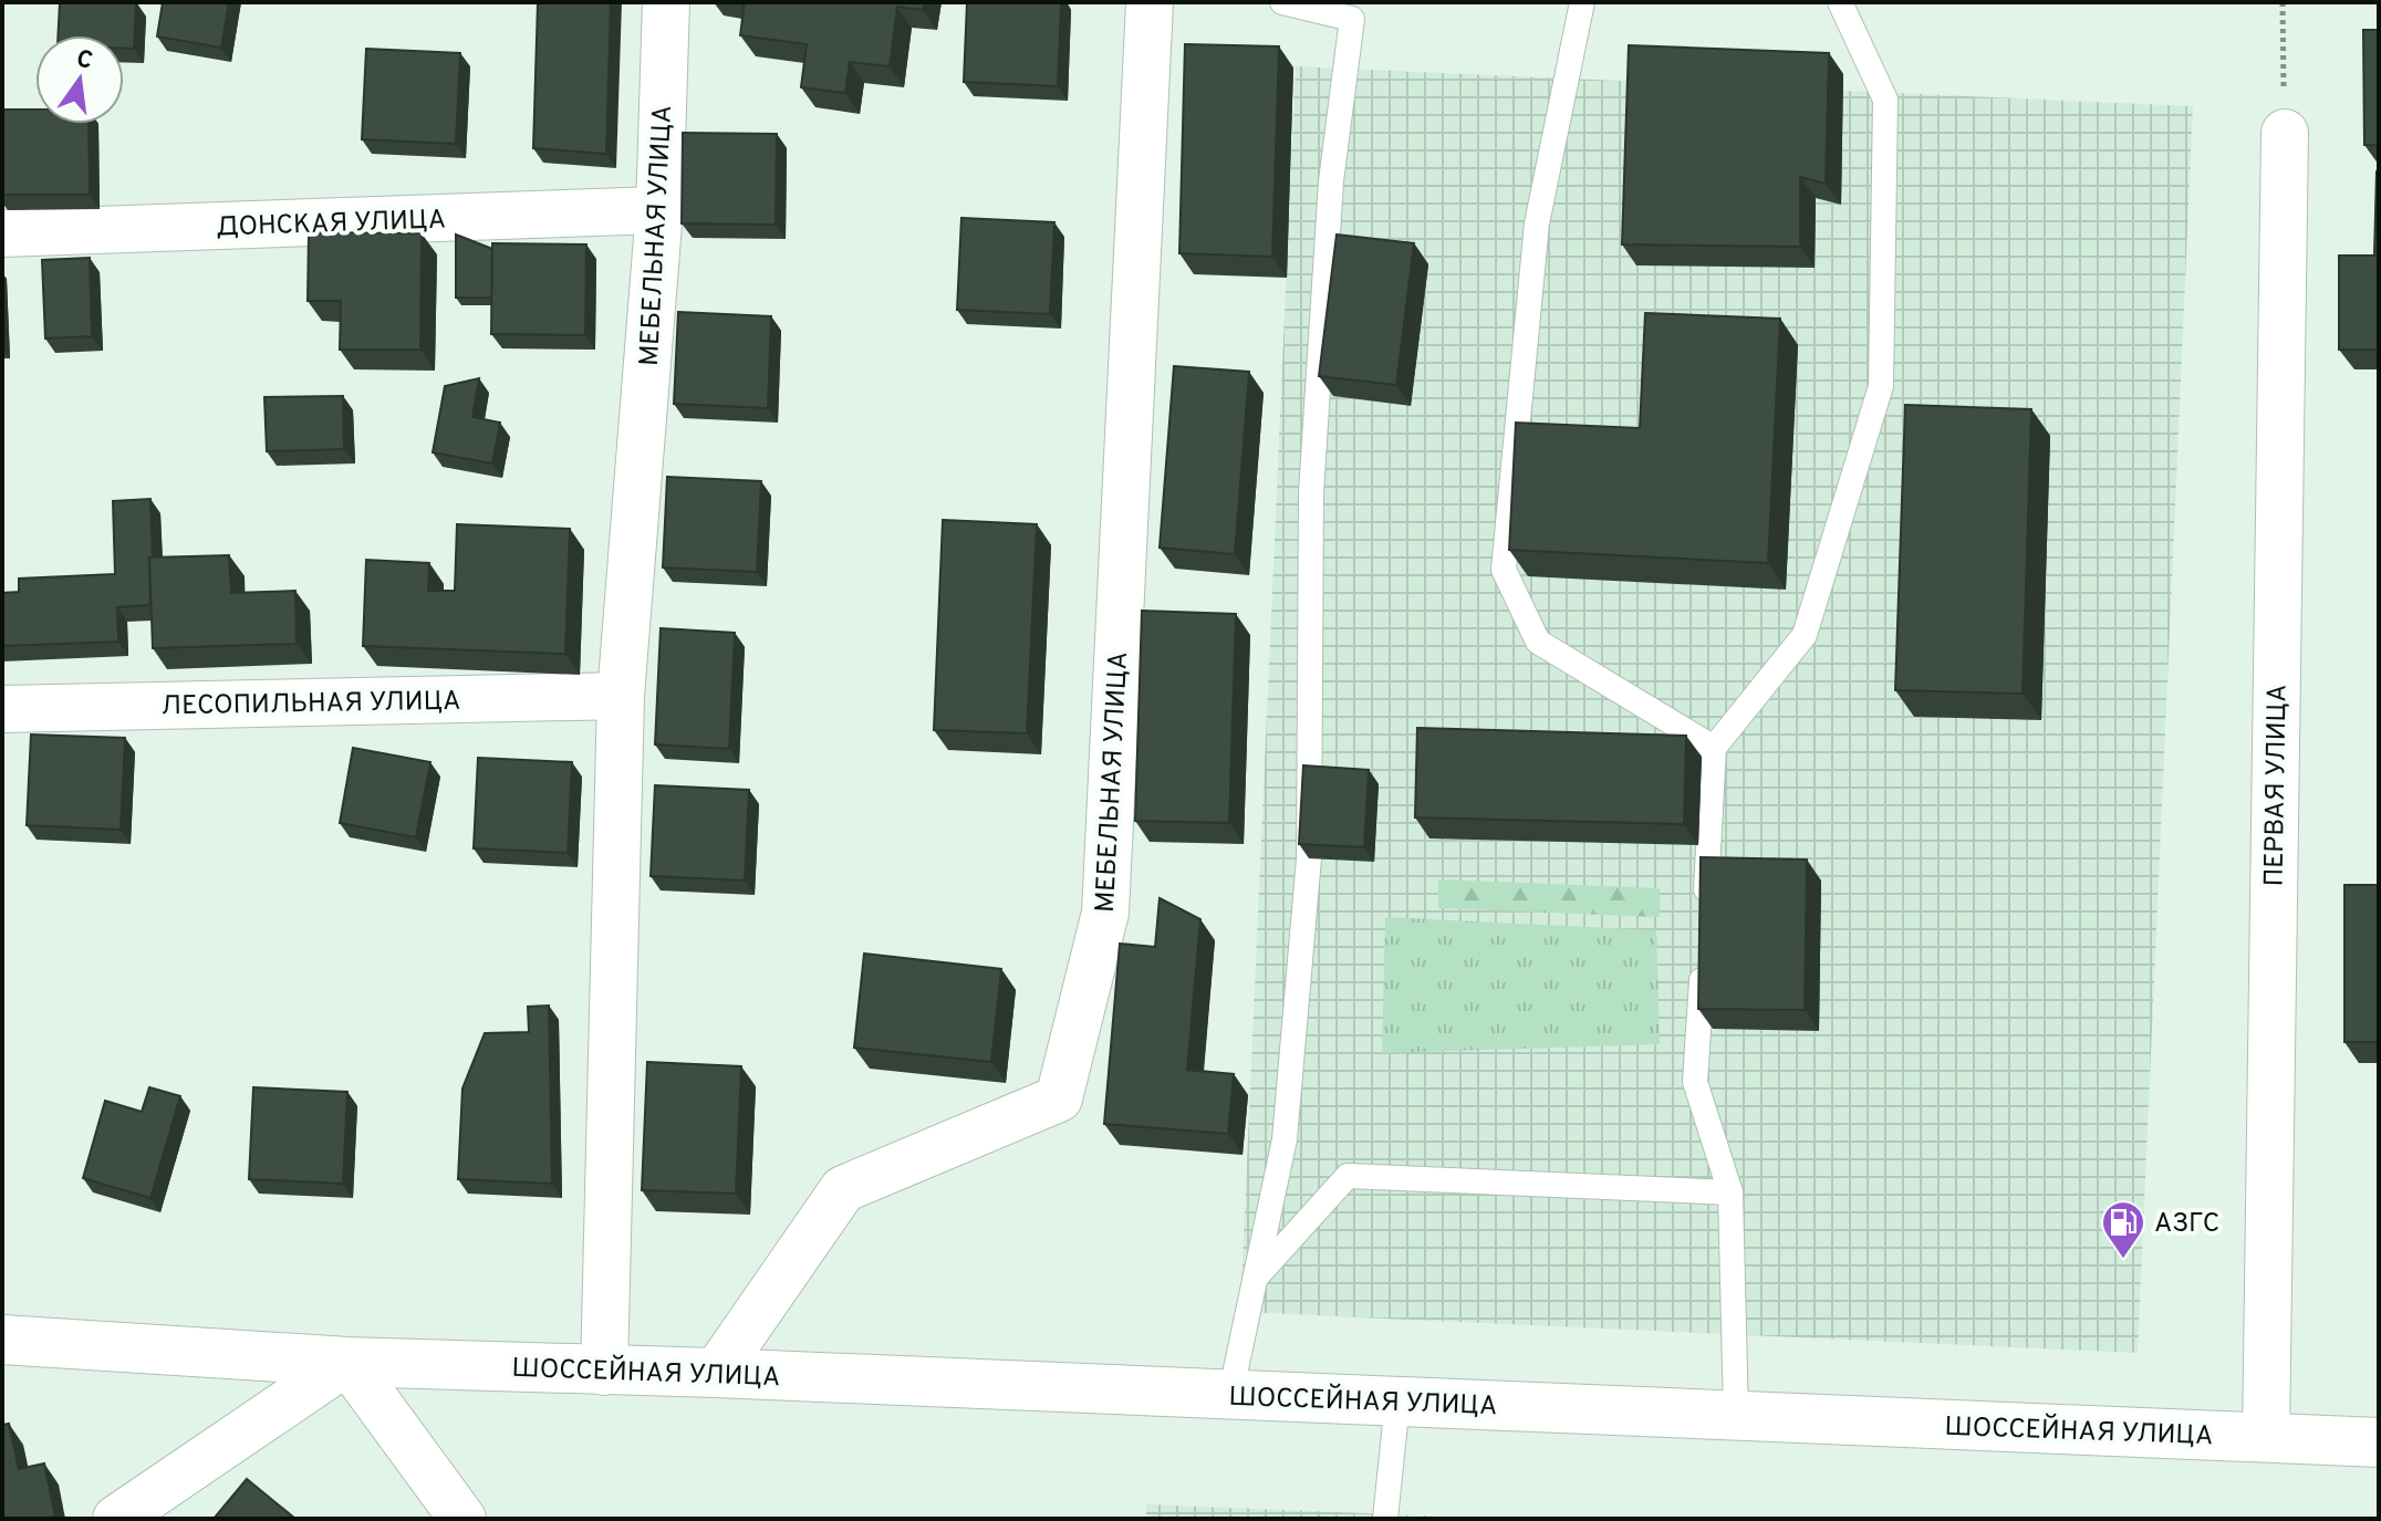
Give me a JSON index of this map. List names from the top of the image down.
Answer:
{
  "streets": {
    "main road": ["ШОССЕЙНАЯ УЛИЦА"],
    "street": [
      "ДОНСКАЯ УЛИЦА",
      "МЕБЕЛЬНАЯ УЛИЦА",
      "ЛЕСОПИЛЬНАЯ УЛИЦА",
      "ПЕРВАЯ УЛИЦА"
    ]
  },
  "crossings": [
    ["ДОНСКАЯ УЛИЦА", "МЕБЕЛЬНАЯ УЛИЦА"],
    ["МЕБЕЛЬНАЯ УЛИЦА", "ЛЕСОПИЛЬНАЯ УЛИЦА"],
    ["МЕБЕЛЬНАЯ УЛИЦА", "ШОССЕЙНАЯ УЛИЦА"],
    ["ПЕРВАЯ УЛИЦА", "ШОССЕЙНАЯ УЛИЦА"]
  ],
  "places": {
    "fuel station": ["АЗГС"]
  },
  "north": "top"
}
